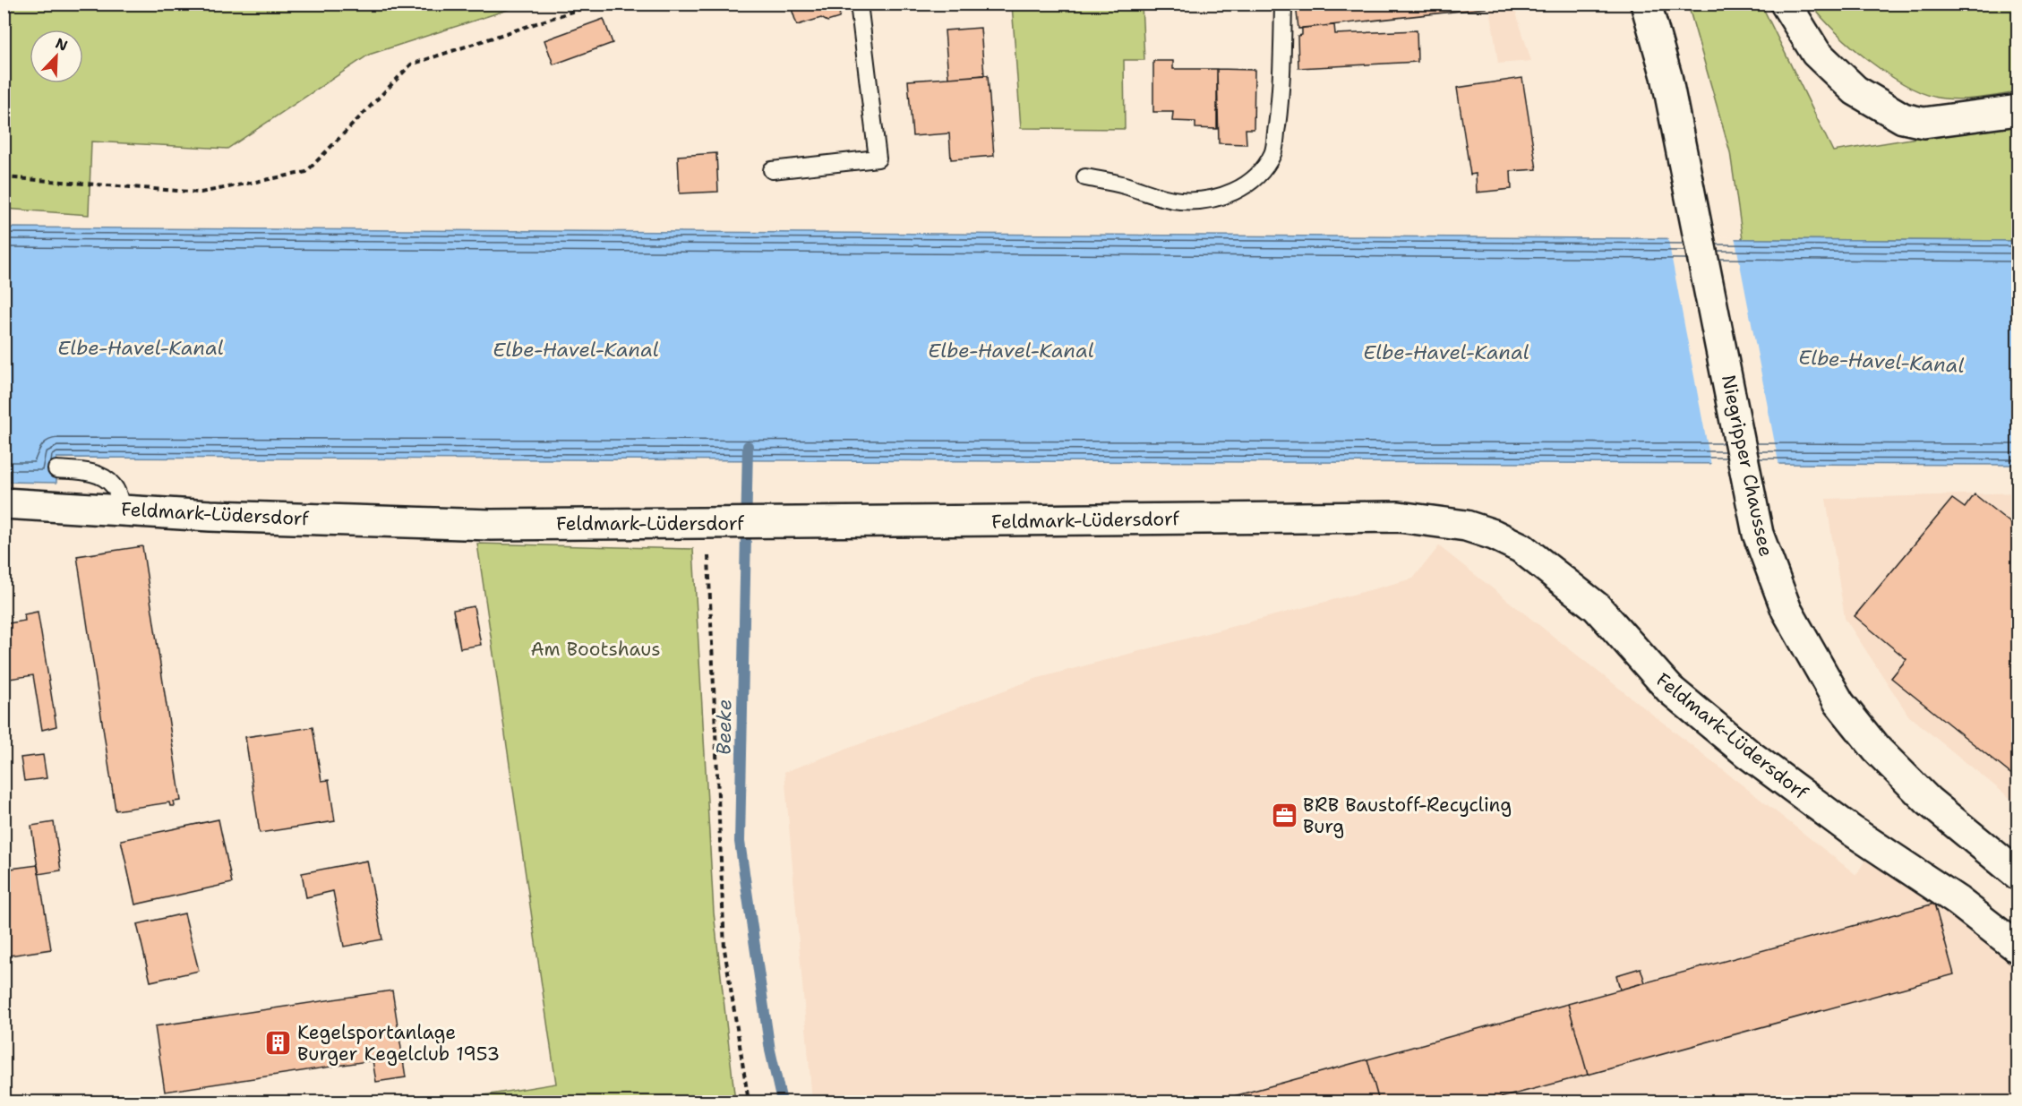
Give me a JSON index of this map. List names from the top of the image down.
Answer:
{
  "streets": {
    "street": ["Niegripper Chaussee", "Feldmark-Lüdersdorf"]
  },
  "water": ["Elbe-Havel-Kanal", "Beeke"],
  "parks": ["Am Bootshaus"],
  "places": {
    "office": ["BRB Baustoff-Recycling Burg"],
    "building": ["Kegelsportanlage Burger Kegelclub 1953"]
  },
  "north": "top right"
}
